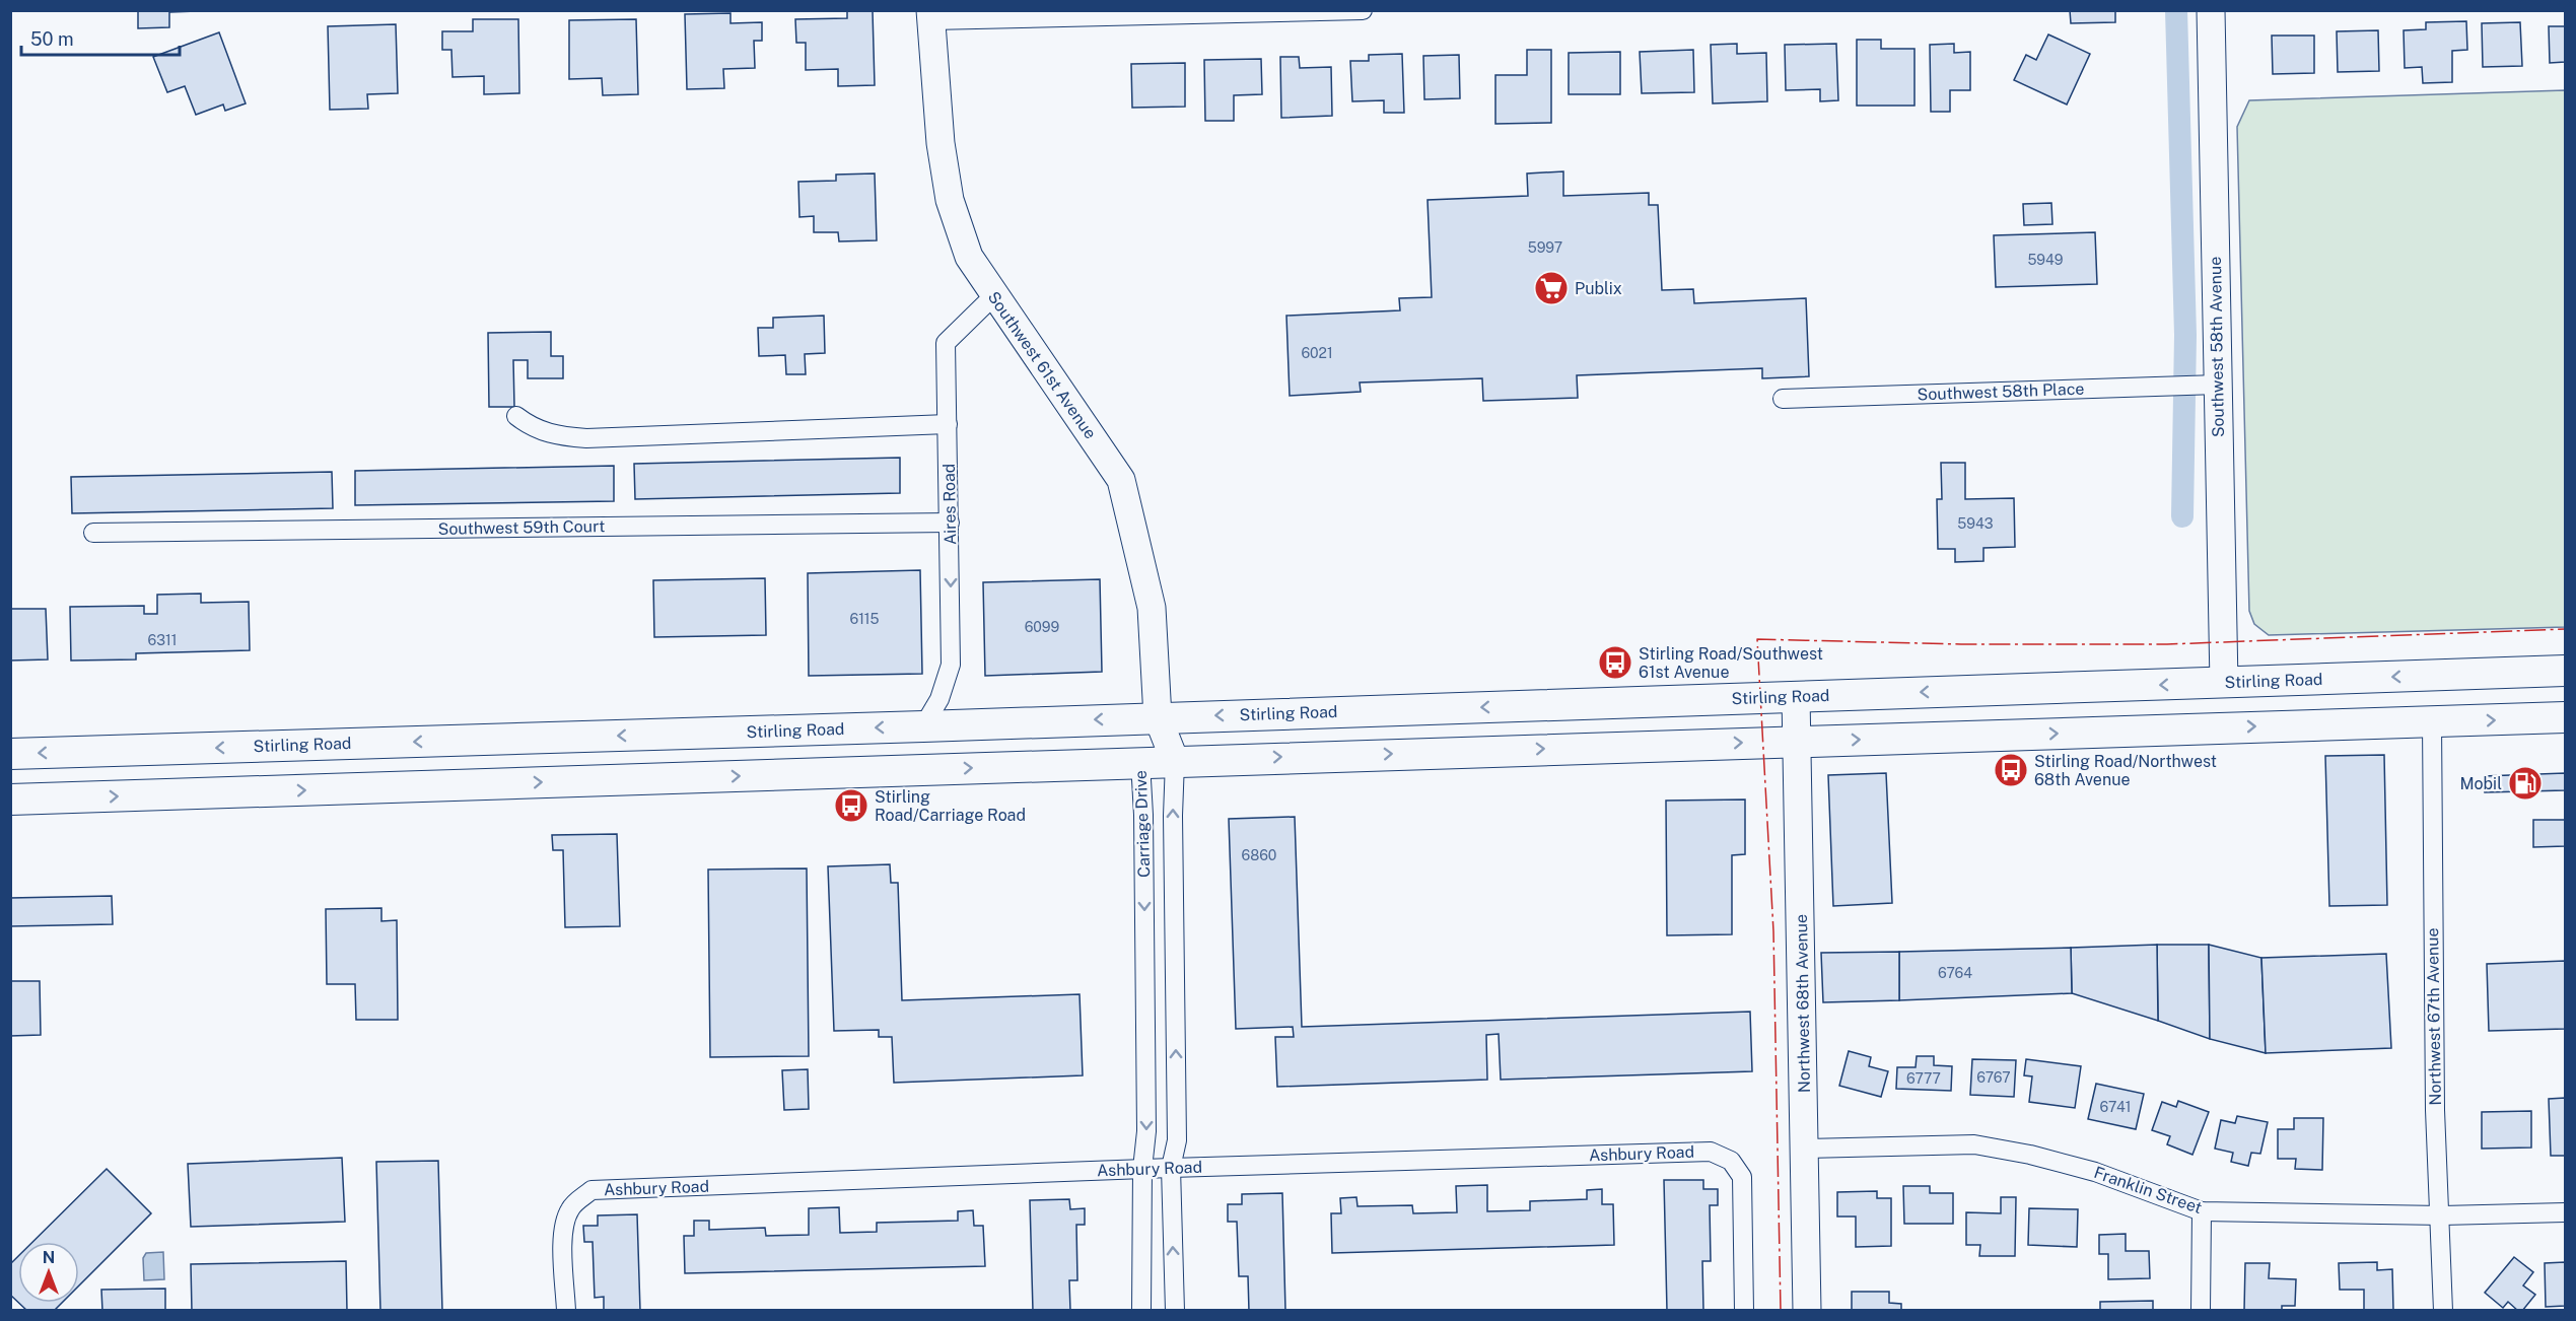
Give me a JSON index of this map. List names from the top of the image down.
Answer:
{
  "streets": {
    "main road": ["Stirling Road"],
    "street": [
      "Southwest 58th Avenue",
      "Southwest 61st Avenue",
      "Southwest 58th Place",
      "Aires Road",
      "Southwest 59th Court",
      "Carriage Drive",
      "Northwest 68th Avenue",
      "Northwest 67th Avenue",
      "Ashbury Road",
      "Franklin Street"
    ]
  },
  "crossings": [
    ["Southwest 58th Avenue", "Southwest 58th Place"],
    ["Southwest 58th Avenue", "Stirling Road"],
    ["Southwest 61st Avenue", "Aires Road"],
    ["Southwest 61st Avenue", "Stirling Road"],
    ["Southwest 61st Avenue", "Carriage Drive"],
    ["Aires Road", "Southwest 59th Court"],
    ["Aires Road", "Stirling Road"],
    ["Stirling Road", "Carriage Drive"],
    ["Stirling Road", "Northwest 68th Avenue"],
    ["Carriage Drive", "Ashbury Road"],
    ["Northwest 68th Avenue", "Franklin Street"],
    ["Northwest 67th Avenue", "Franklin Street"]
  ],
  "one_way": ["Aires Road"],
  "places": {
    "supermarket": ["Publix"],
    "bus stop": ["Stirling Road/Southwest 61st Avenue", "Stirling Road/Northwest 68th Avenue", "Stirling Road/Carriage Road"],
    "fuel station": ["Mobil"]
  },
  "house_numbers": [
    "5997",
    "5949",
    "6021",
    "5943",
    "6115",
    "6099",
    "6311",
    "6860",
    "6764",
    "6767",
    "6777",
    "6741"
  ],
  "scale_bar": "50 m",
  "north": "top"
}
